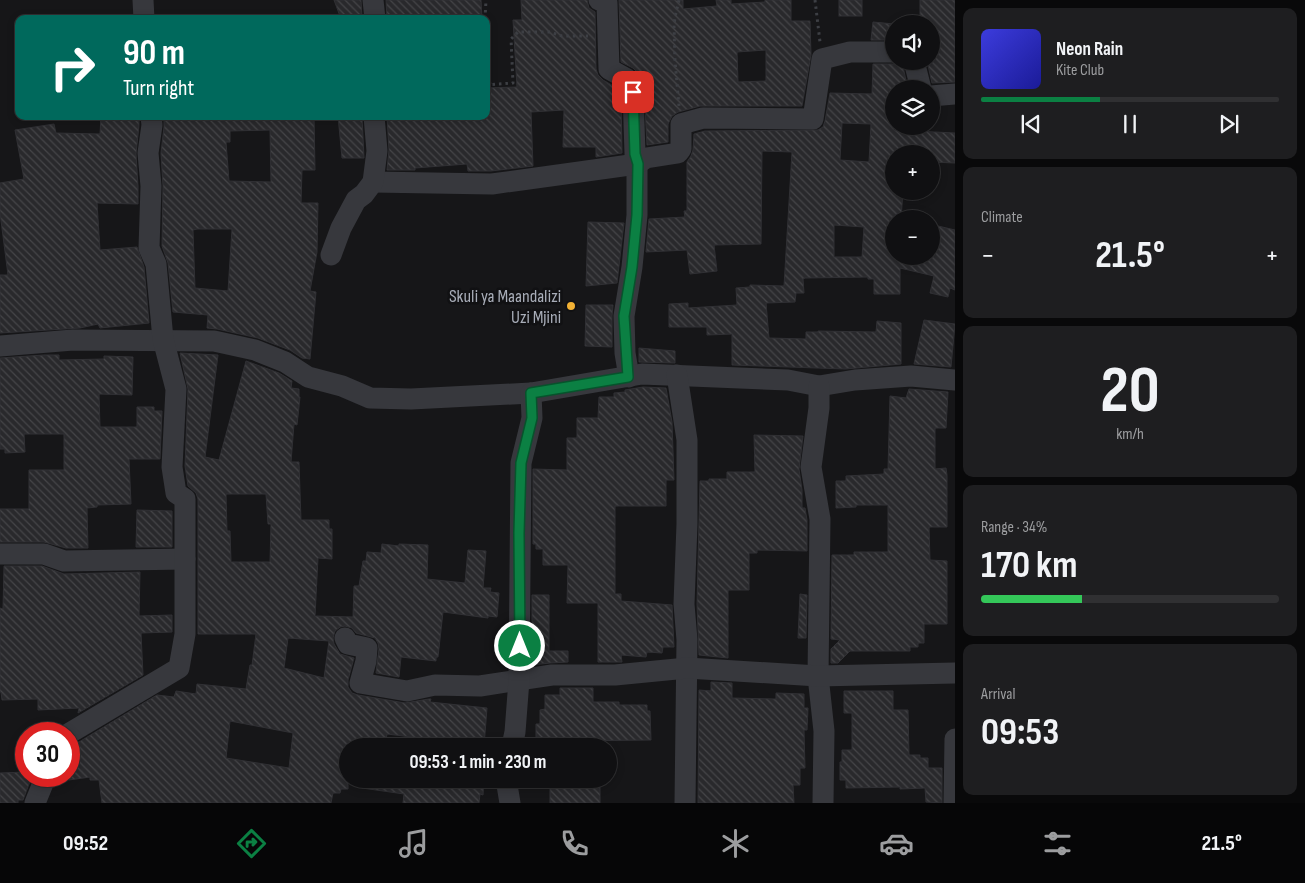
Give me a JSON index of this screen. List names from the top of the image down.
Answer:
{
  "places": ["Skuli ya Maandalizi Uzi Mjini"],
  "page": {
    "map_buttons": ["+", "−"],
    "turn": ["90 m", "Turn right"],
    "song": ["Neon Rain", "Kite Club"],
    "tile": [
      "Climate",
      ["20", "km/h"],
      ["Range · 34%", "170 km"],
      ["Arrival", "09:53"]
    ],
    "heat": ["−", "21.5°", "+"],
    "limit": "30",
    "trip": "09:53 · 1 min · 230 m",
    "tabs": ["09:52", "21.5°"]
  }
}
